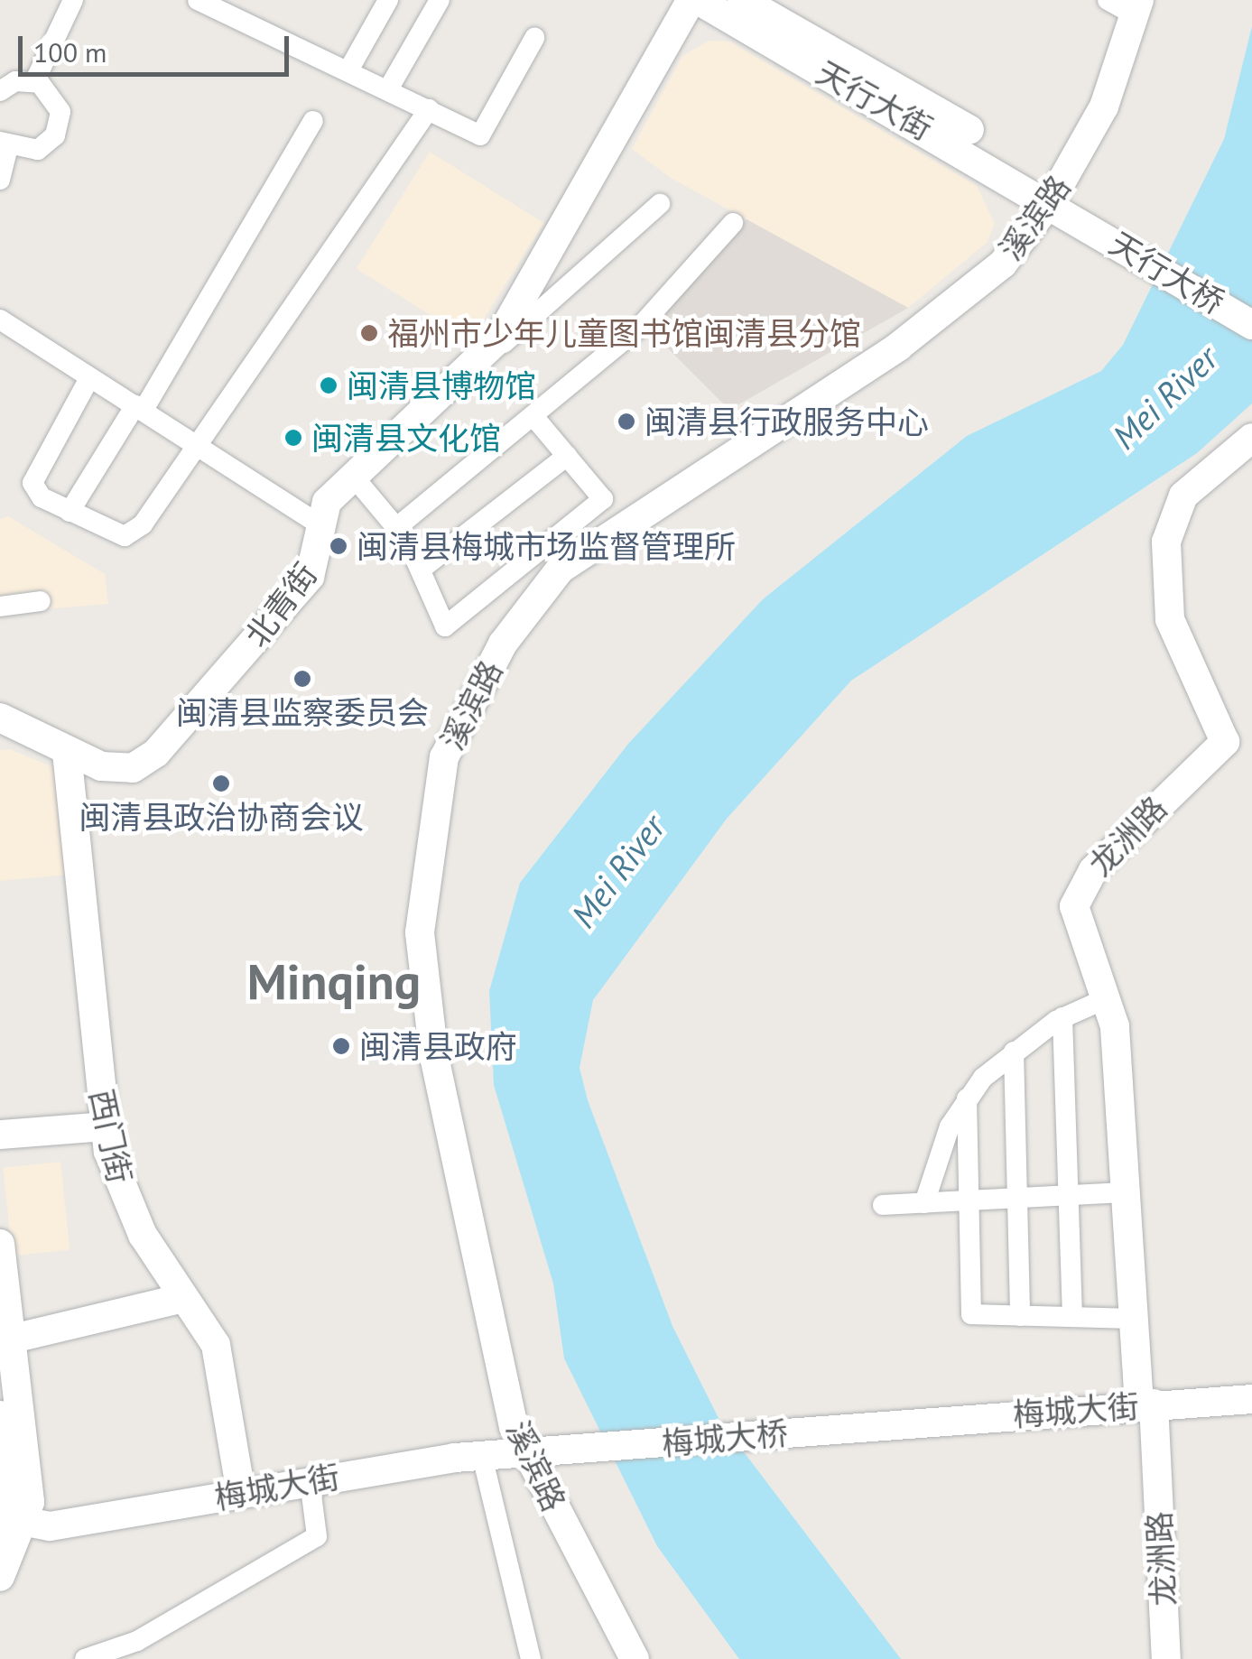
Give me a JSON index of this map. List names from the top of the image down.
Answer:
{
  "streets": {
    "street": [
      "天行大街",
      "溪滨路",
      "天行大桥",
      "北青街",
      "龙洲路",
      "西门街",
      "梅城大街",
      "梅城大桥"
    ]
  },
  "crossings": [
    ["天行大街", "溪滨路"],
    ["天行大街", "北青街"],
    ["溪滨路", "梅城大街"],
    ["溪滨路", "梅城大桥"],
    ["北青街", "西门街"],
    ["龙洲路", "梅城大街"],
    ["西门街", "梅城大街"],
    ["梅城大街", "梅城大桥"]
  ],
  "districts": ["Minqing"],
  "water": ["Mei River"],
  "places": [
    "福州市少年儿童图书馆闽清县分馆",
    "闽清县博物馆",
    "闽清县行政服务中心",
    "闽清县文化馆",
    "闽清县梅城市场监督管理所",
    "闽清县监察委员会",
    "闽清县政治协商会议",
    "闽清县政府"
  ],
  "scale_bar": "100 m"
}
